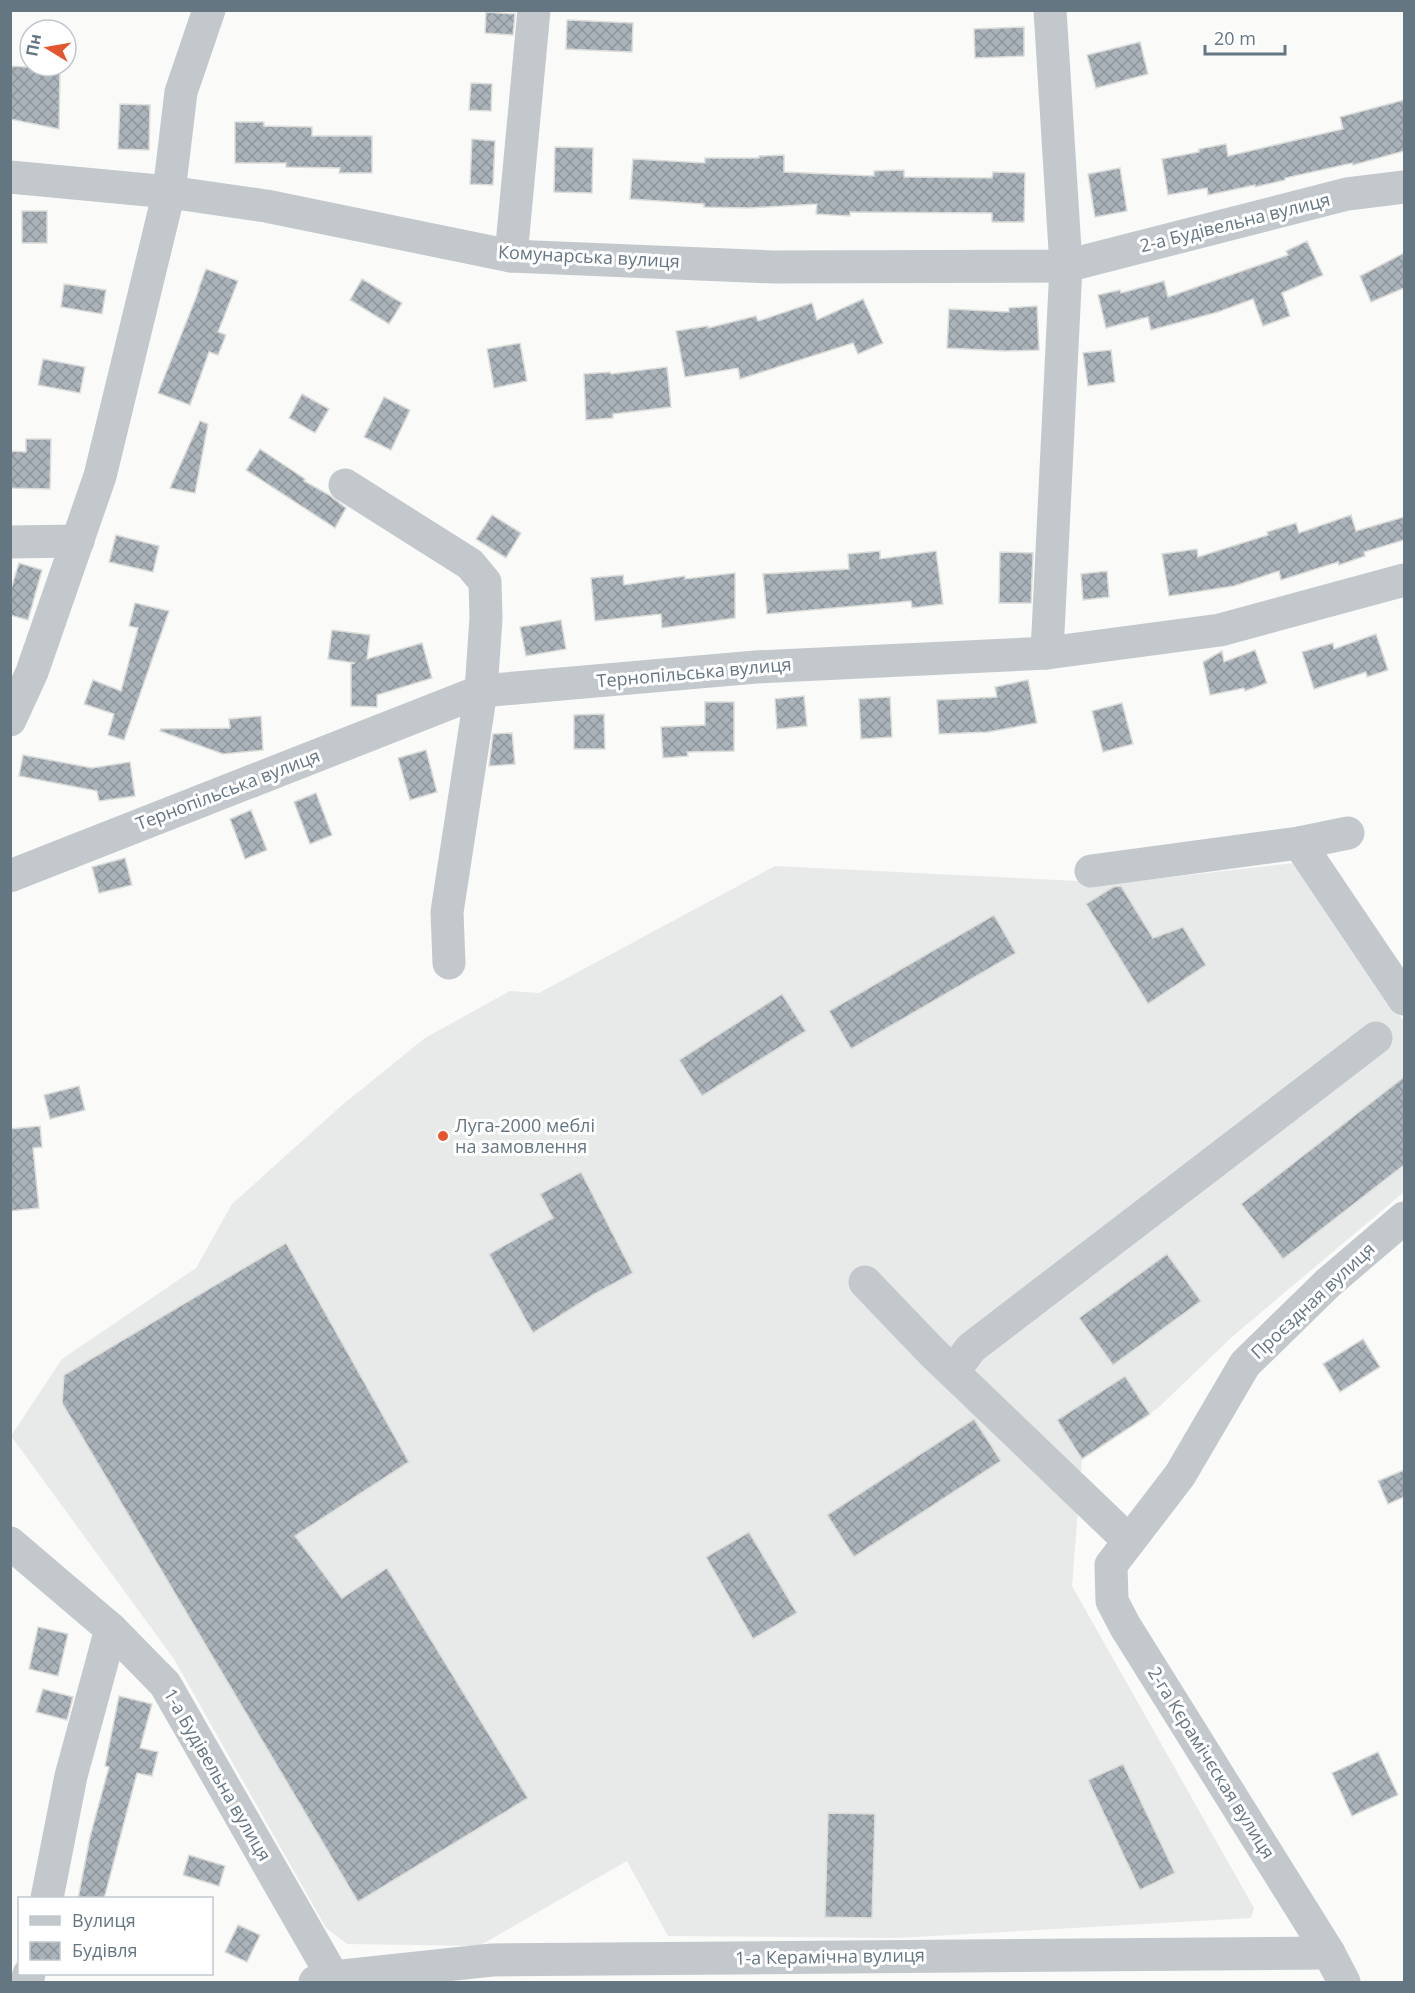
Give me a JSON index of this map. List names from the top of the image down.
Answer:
{
  "streets": {
    "street": [
      "2-а Будівельна вулиця",
      "Комунарська вулиця",
      "Тернопільська вулиця",
      "Проєздная вулиця",
      "2-га Кєрамічєская вулиця",
      "1-а Будівельна вулиця",
      "1-а Керамічна вулиця"
    ]
  },
  "crossings": [
    ["2-а Будівельна вулиця", "Комунарська вулиця"],
    ["Проєздная вулиця", "2-га Кєрамічєская вулиця"],
    ["2-га Кєрамічєская вулиця", "1-а Керамічна вулиця"],
    ["1-а Будівельна вулиця", "1-а Керамічна вулиця"]
  ],
  "places": ["Луга-2000 меблі на замовлення"],
  "legend": ["Вулиця", "Будівля"],
  "scale_bar": "20 m",
  "north": "left"
}
